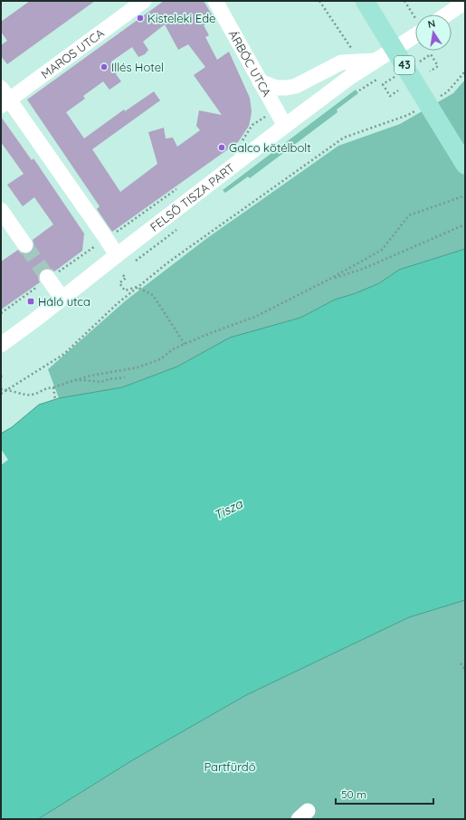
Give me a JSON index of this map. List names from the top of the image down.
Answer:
{
  "streets": {
    "main road": ["43"],
    "street": ["MAROS UTCA", "ÁRBÓC UTCA", "FELSŐ TISZA PART"]
  },
  "crossings": [
    ["ÁRBÓC UTCA", "FELSŐ TISZA PART"]
  ],
  "water": ["Tisza"],
  "parks": ["Partfürdő"],
  "places": {
    "other": ["Kisteleki Ede", "Illés Hotel", "Galco kötélbolt"],
    "transit": ["Háló utca"]
  },
  "scale_bar": "50 m",
  "north": "top"
}
